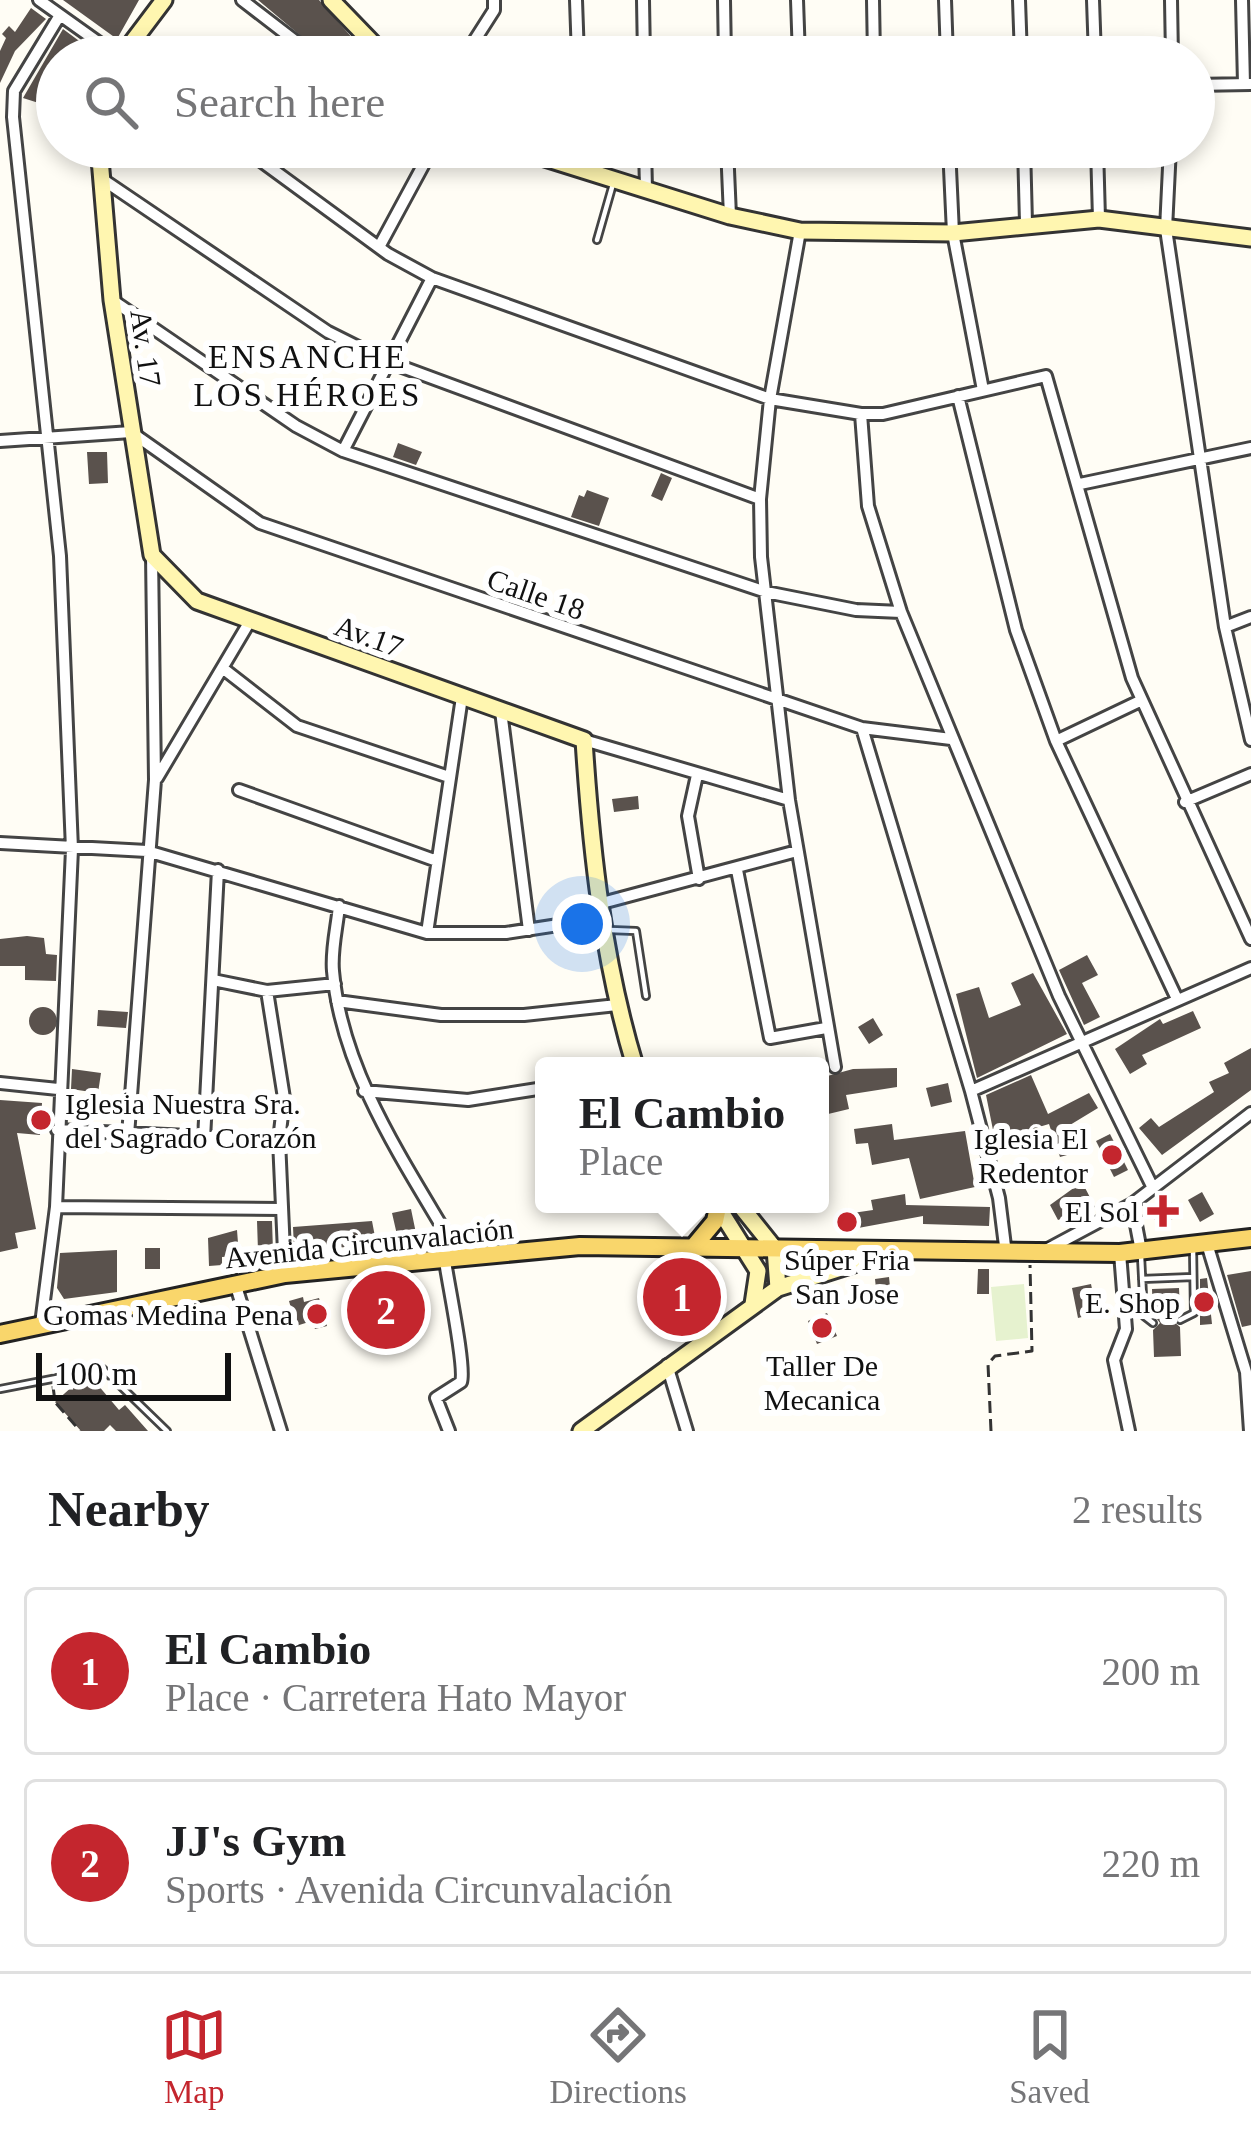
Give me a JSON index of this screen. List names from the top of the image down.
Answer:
{
  "streets": {
    "main road": ["Av. 17", "Av.17", "Avenida Circunvalación"],
    "street": ["Calle 18"]
  },
  "crossings": [
    ["Av. 17", "Calle 18"],
    ["Av. 17", "Av.17"]
  ],
  "districts": ["ENSANCHE LOS HÉROES"],
  "places": {
    "other": [
      "Iglesia Nuestra Sra. del Sagrado Corazón",
      "Iglesia El Redentor",
      "Súper Fria San Jose",
      "E. Shop",
      "Gomas Medina Pena",
      "Taller De Mecanica"
    ],
    "health": ["El Sol"]
  },
  "scale_bar": "100 m",
  "page": {
    "search": "Search here",
    "popup": ["El Cambio", "Place"],
    "pins": ["1", "2"],
    "scale": "100 m",
    "heading": ["Nearby", "2 results"],
    "list": [
      {
        "mark": "1",
        "name": "El Cambio",
        "note": "Place · Carretera Hato Mayor",
        "value": "200 m"
      },
      {
        "mark": "2",
        "name": "JJ's Gym",
        "note": "Sports · Avenida Circunvalación",
        "value": "220 m"
      }
    ],
    "nav": ["Map", "Directions", "Saved"]
  }
}
